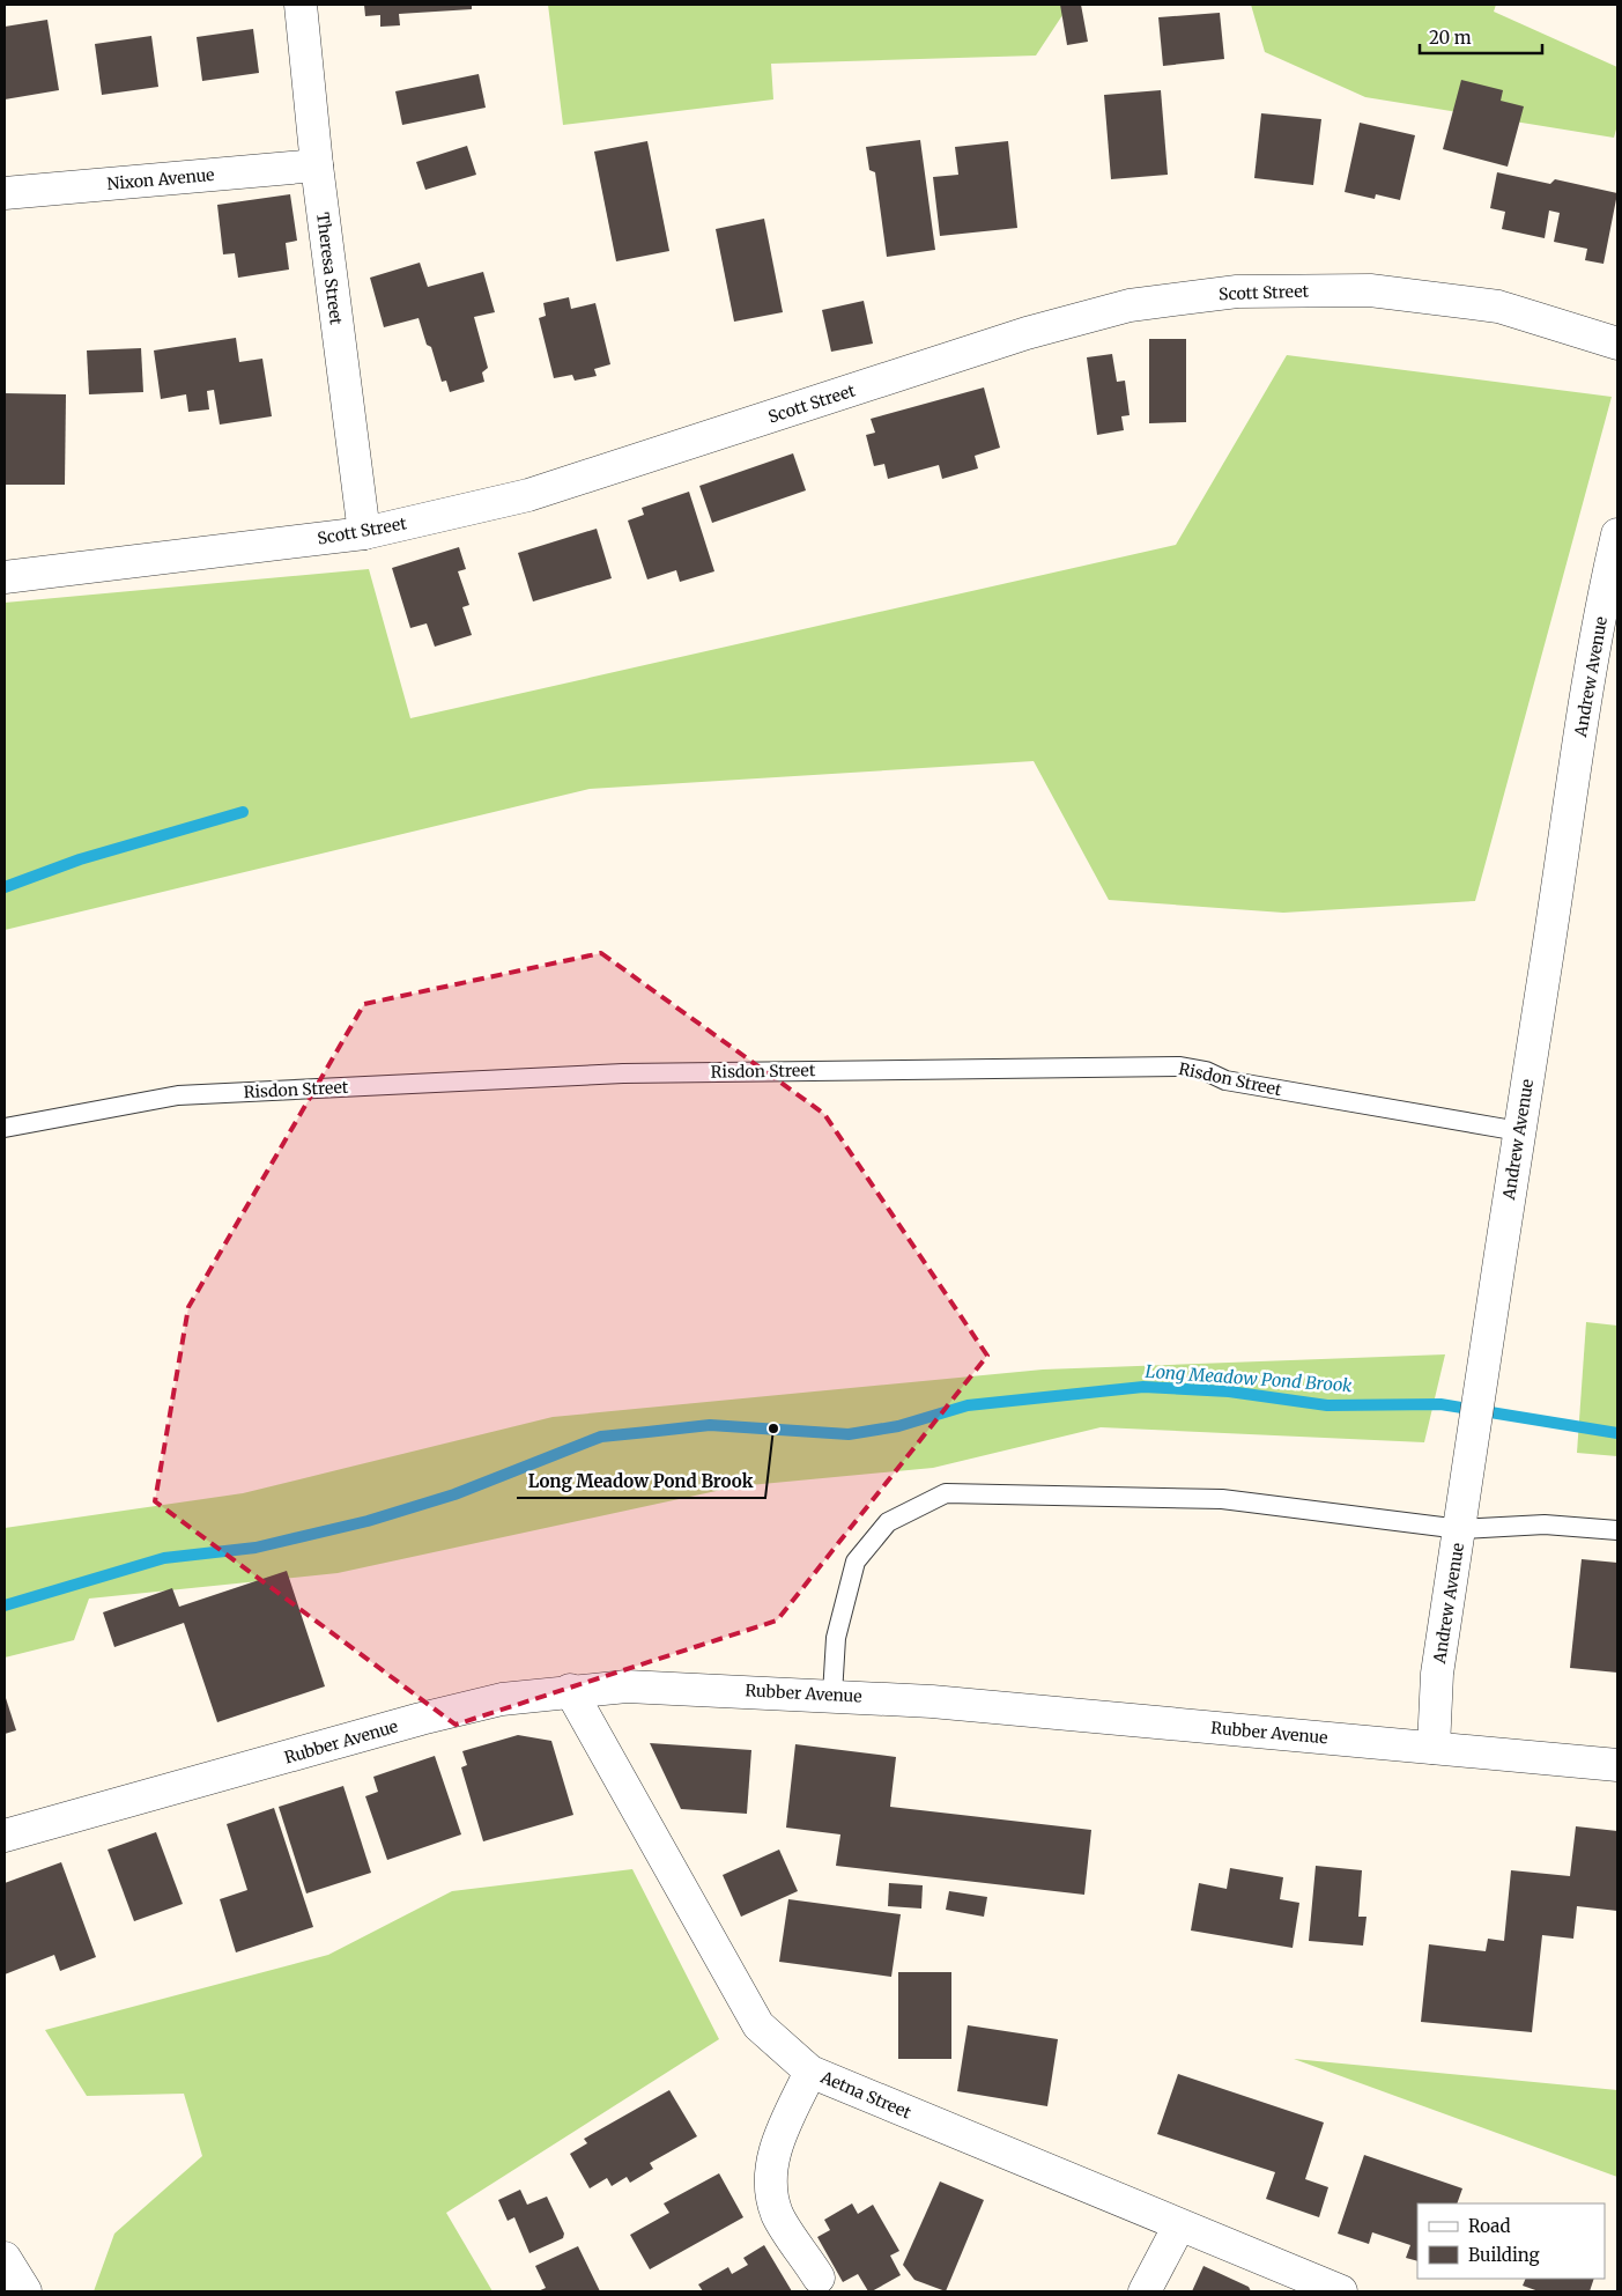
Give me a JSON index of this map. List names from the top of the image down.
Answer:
{
  "streets": {
    "street": [
      "Nixon Avenue",
      "Theresa Street",
      "Scott Street",
      "Andrew Avenue",
      "Rubber Avenue",
      "Aetna Street"
    ],
    "lane": ["Risdon Street"]
  },
  "crossings": [
    ["Nixon Avenue", "Theresa Street"],
    ["Theresa Street", "Scott Street"],
    ["Andrew Avenue", "Risdon Street"],
    ["Andrew Avenue", "Rubber Avenue"],
    ["Rubber Avenue", "Aetna Street"]
  ],
  "water": ["Long Meadow Pond Brook"],
  "places": ["Long Meadow Pond Brook"],
  "legend": ["Road", "Building"],
  "scale_bar": "20 m"
}
